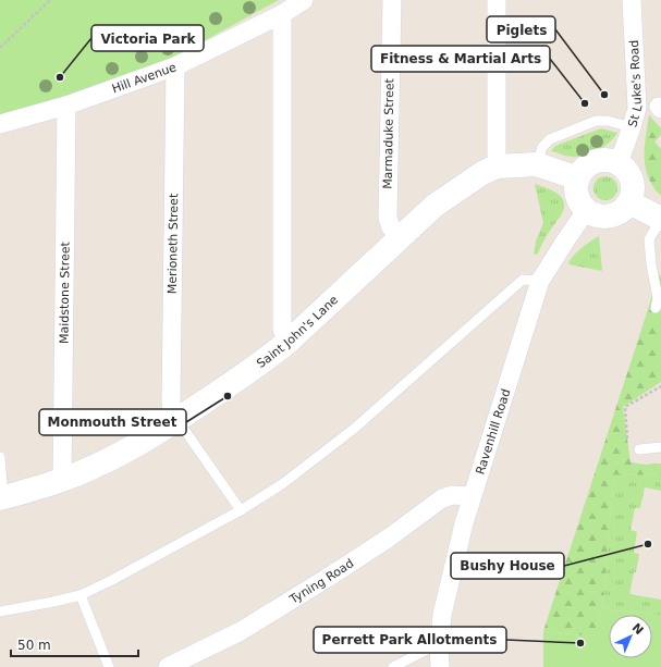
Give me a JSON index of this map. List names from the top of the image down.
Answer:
{
  "streets": {
    "street": [
      "Hill Avenue",
      "St Luke's Road",
      "Marmaduke Street",
      "Merioneth Street",
      "Maidstone Street",
      "Saint John's Lane",
      "Ravenhill Road",
      "Tyning Road"
    ]
  },
  "crossings": [
    ["Hill Avenue", "Merioneth Street"],
    ["Hill Avenue", "Maidstone Street"],
    ["St Luke's Road", "Saint John's Lane"],
    ["St Luke's Road", "Ravenhill Road"],
    ["Marmaduke Street", "Saint John's Lane"],
    ["Merioneth Street", "Saint John's Lane"],
    ["Maidstone Street", "Saint John's Lane"],
    ["Saint John's Lane", "Ravenhill Road"],
    ["Ravenhill Road", "Tyning Road"]
  ],
  "places": [
    "Victoria Park",
    "Piglets",
    "Fitness & Martial Arts",
    "Monmouth Street",
    "Bushy House",
    "Perrett Park Allotments"
  ],
  "scale_bar": "50 m",
  "north": "top right"
}
